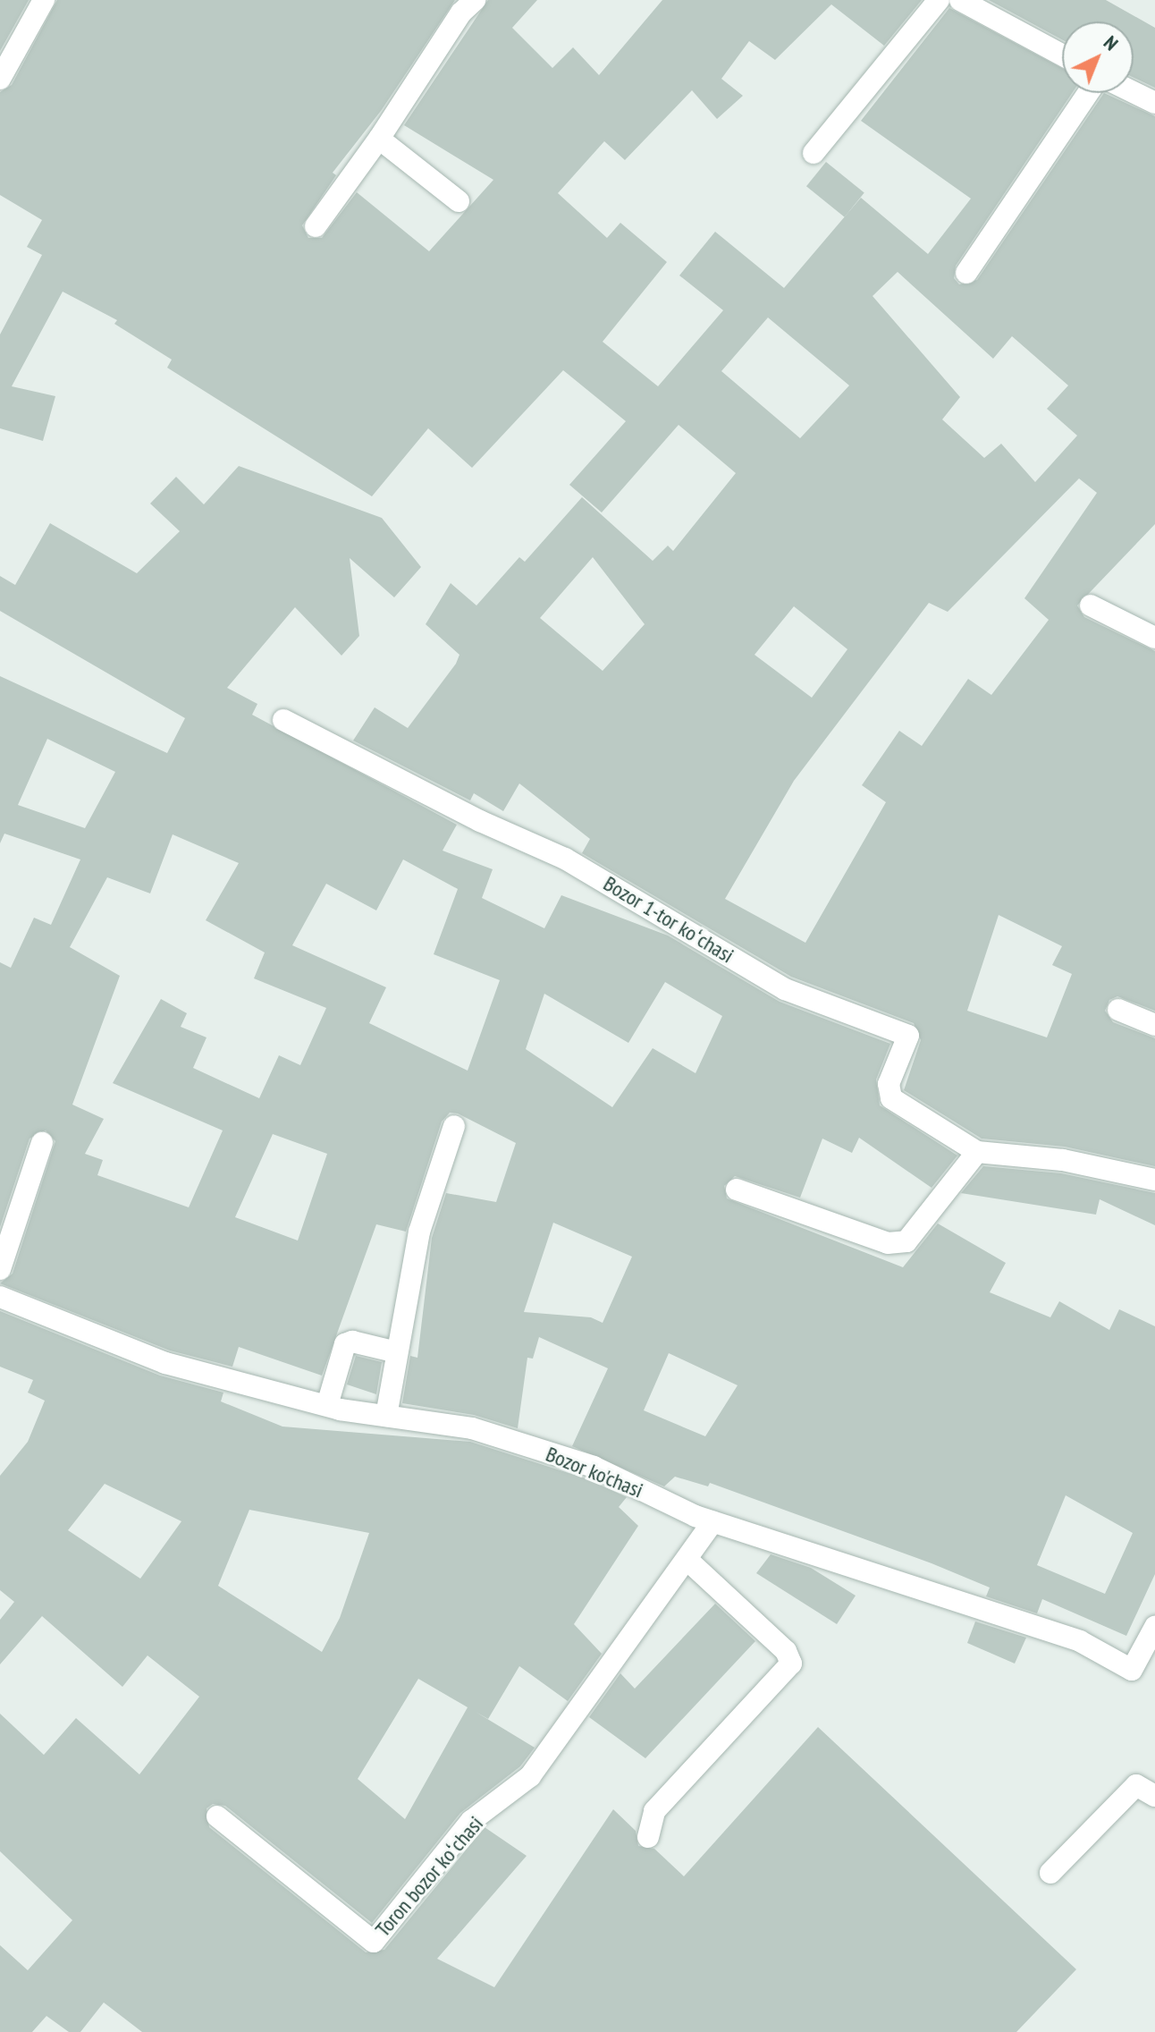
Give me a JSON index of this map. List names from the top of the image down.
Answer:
{
  "streets": {
    "street": ["Bozor 1-tor koʻchasi", "Bozor ko'chasi", "Toron bozor koʻchasi"]
  },
  "crossings": [
    ["Bozor ko'chasi", "Toron bozor koʻchasi"]
  ],
  "north": "top right"
}
